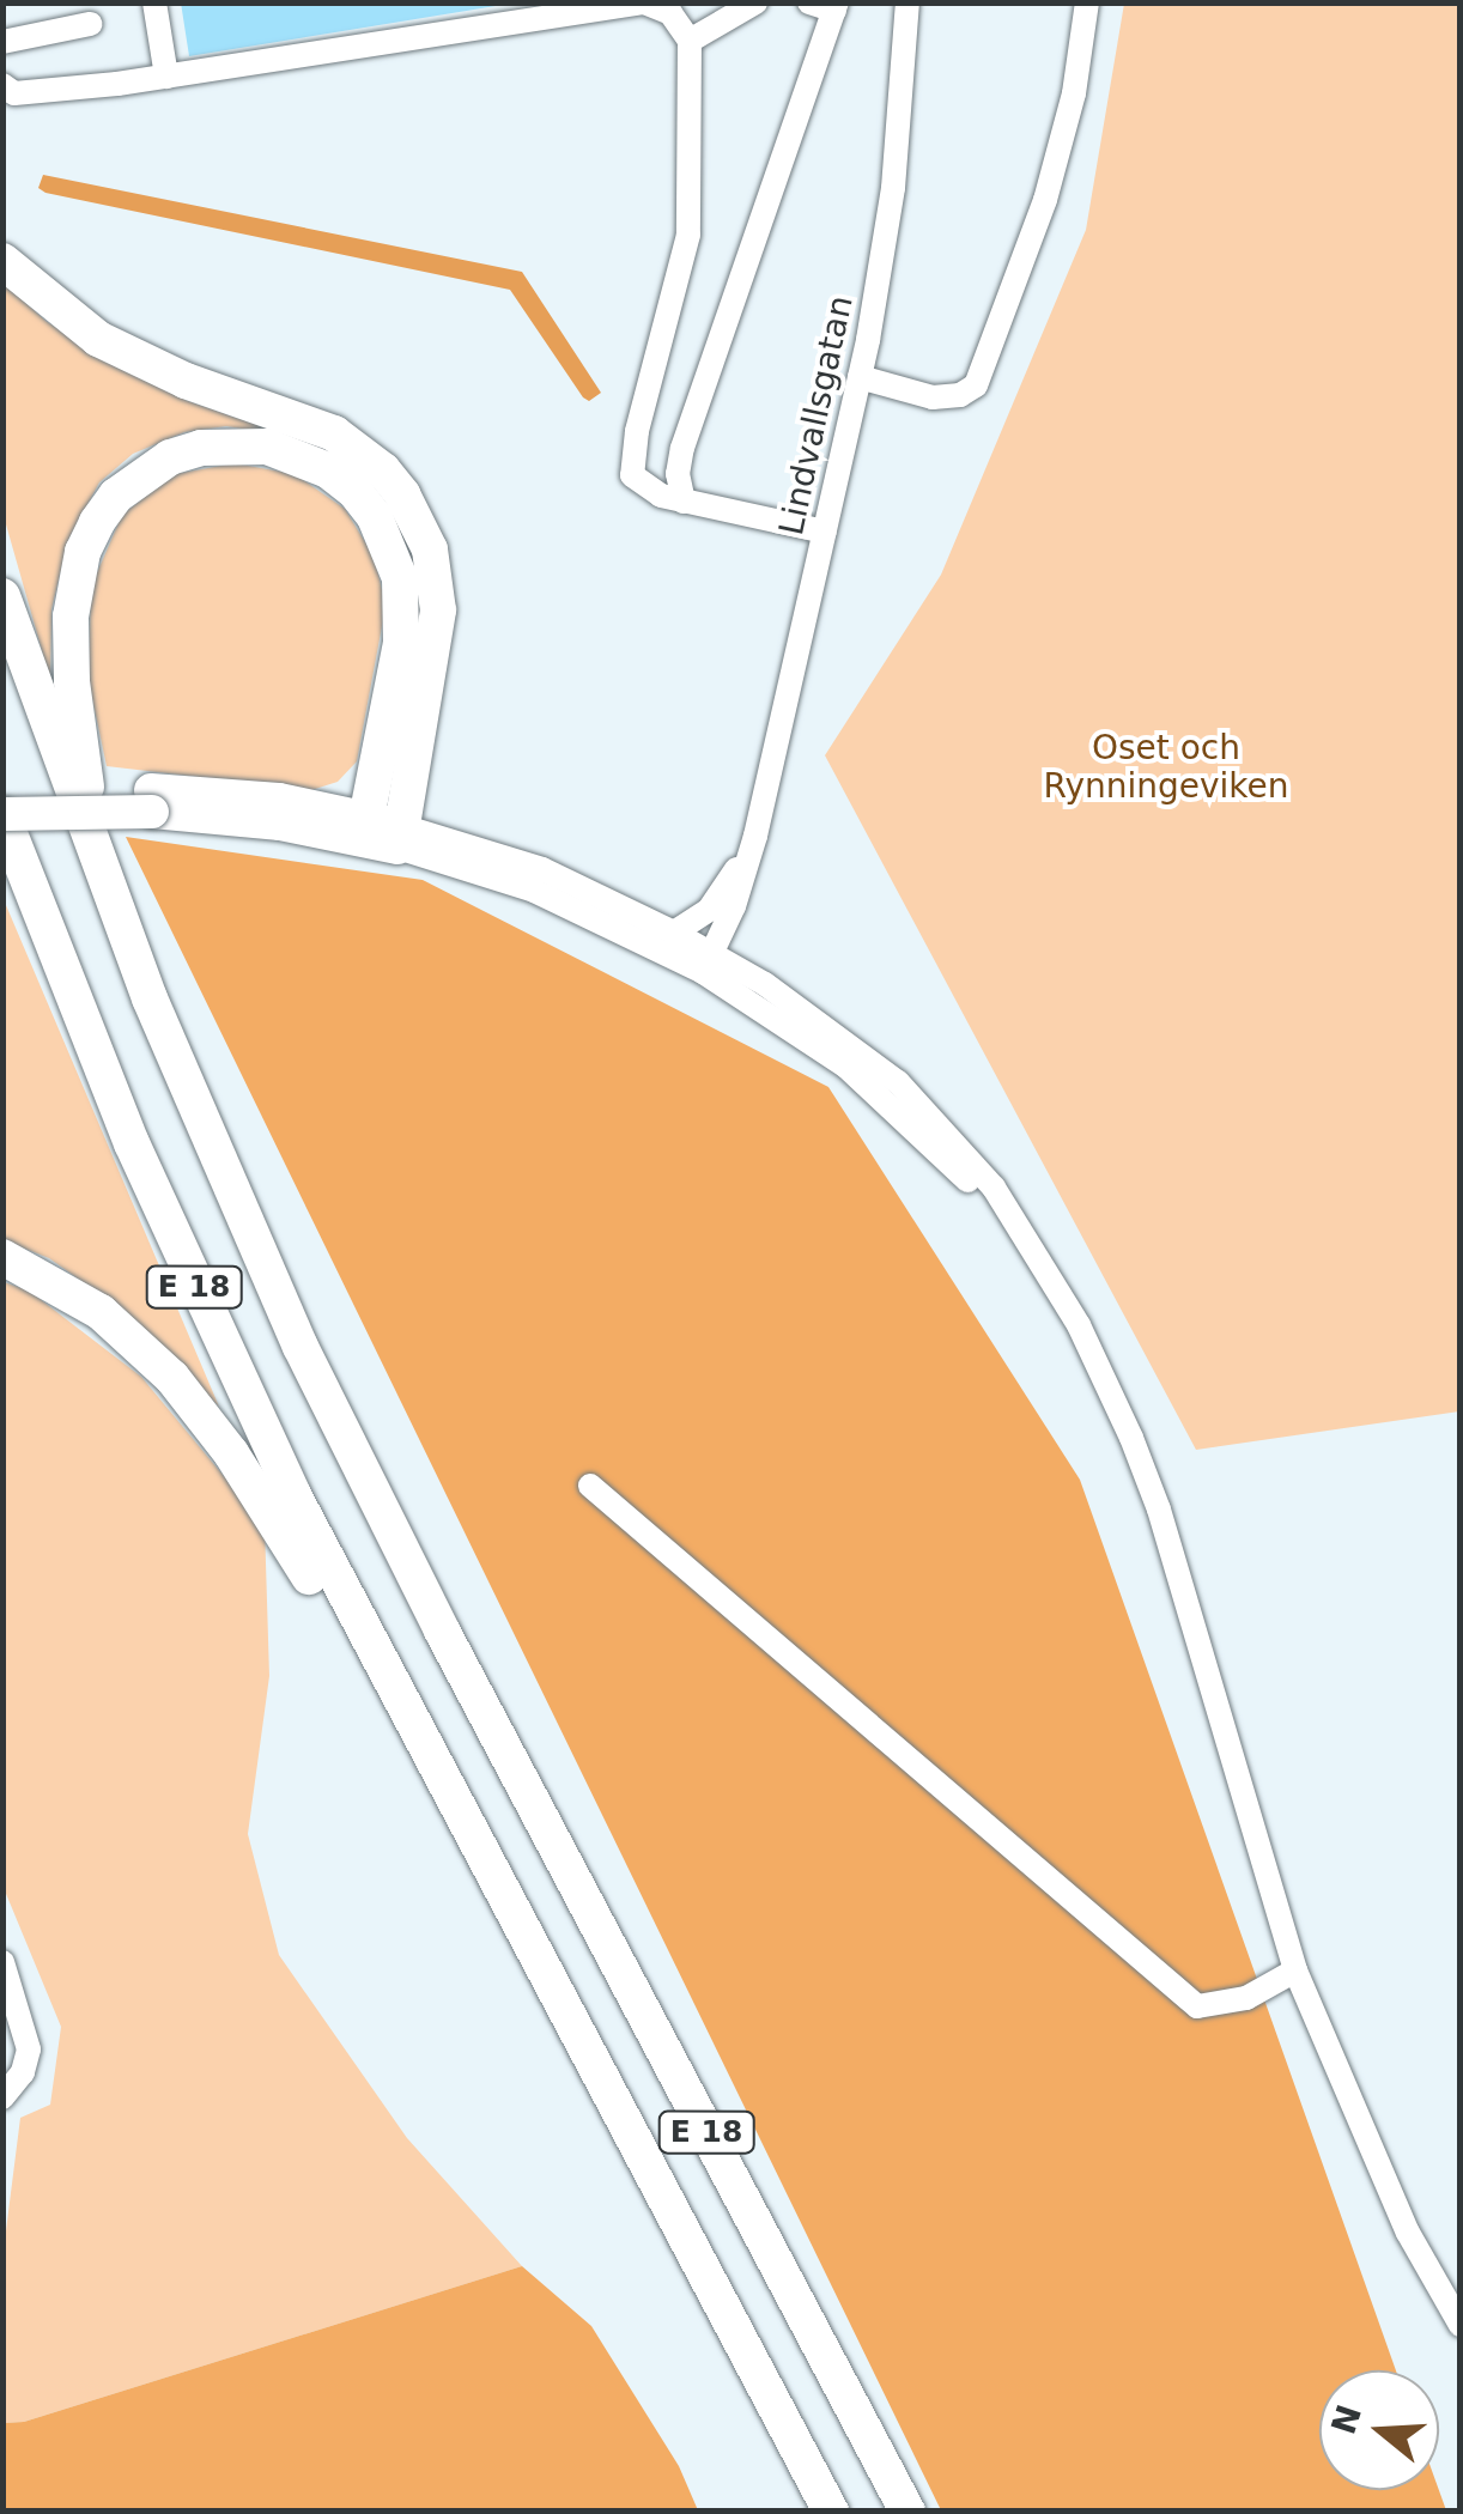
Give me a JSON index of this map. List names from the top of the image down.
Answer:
{
  "streets": {
    "highway": ["E 18"],
    "street": ["Lindvallsgatan"]
  },
  "parks": ["Oset och Rynningeviken"],
  "north": "left"
}
